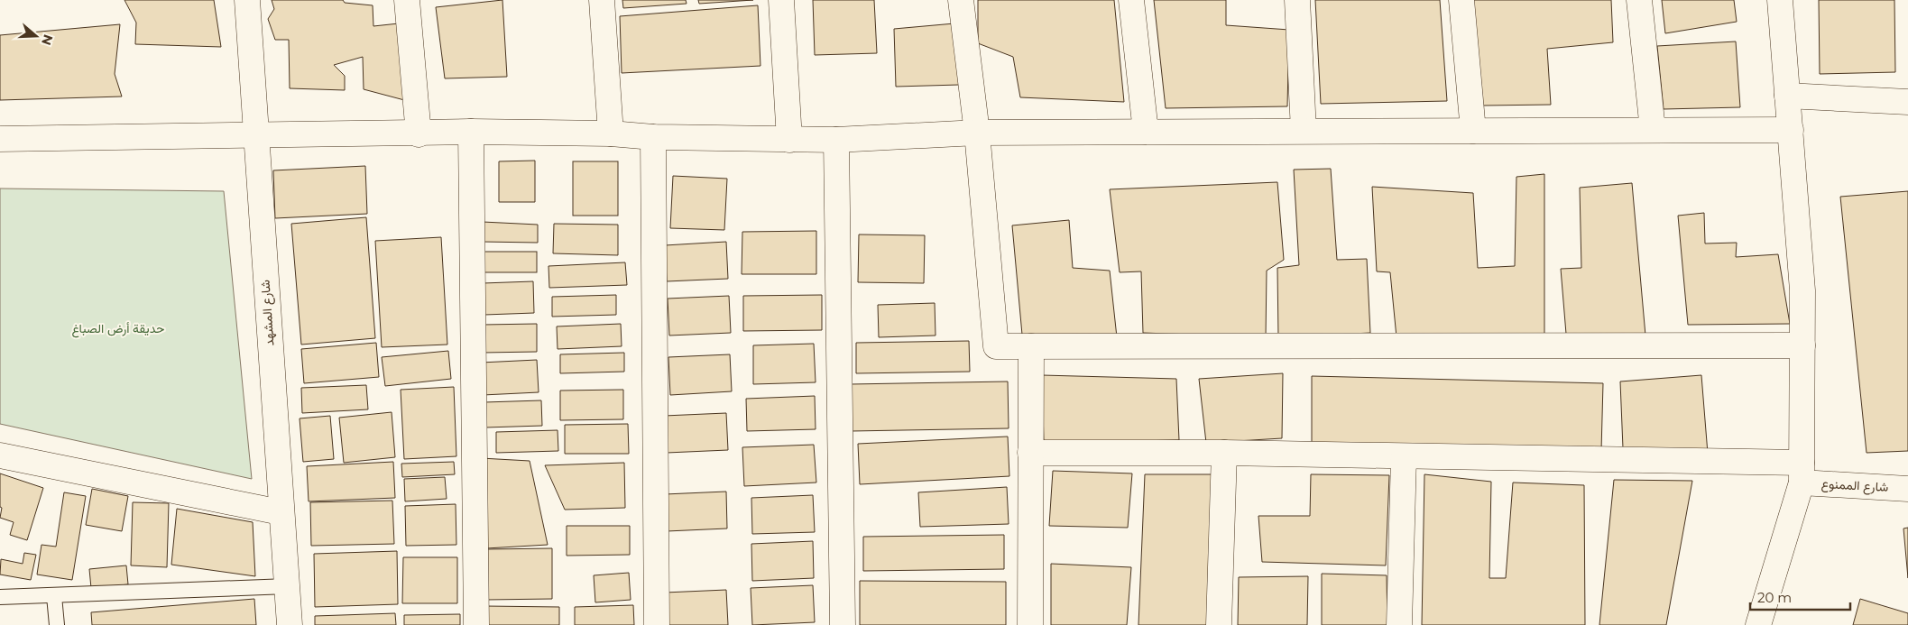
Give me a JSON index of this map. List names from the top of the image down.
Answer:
{
  "streets": {
    "street": ["شارع المشهد", "شارع الممنوع"]
  },
  "parks": ["حديقة أرض الصباغ"],
  "scale_bar": "20 m",
  "north": "right"
}
